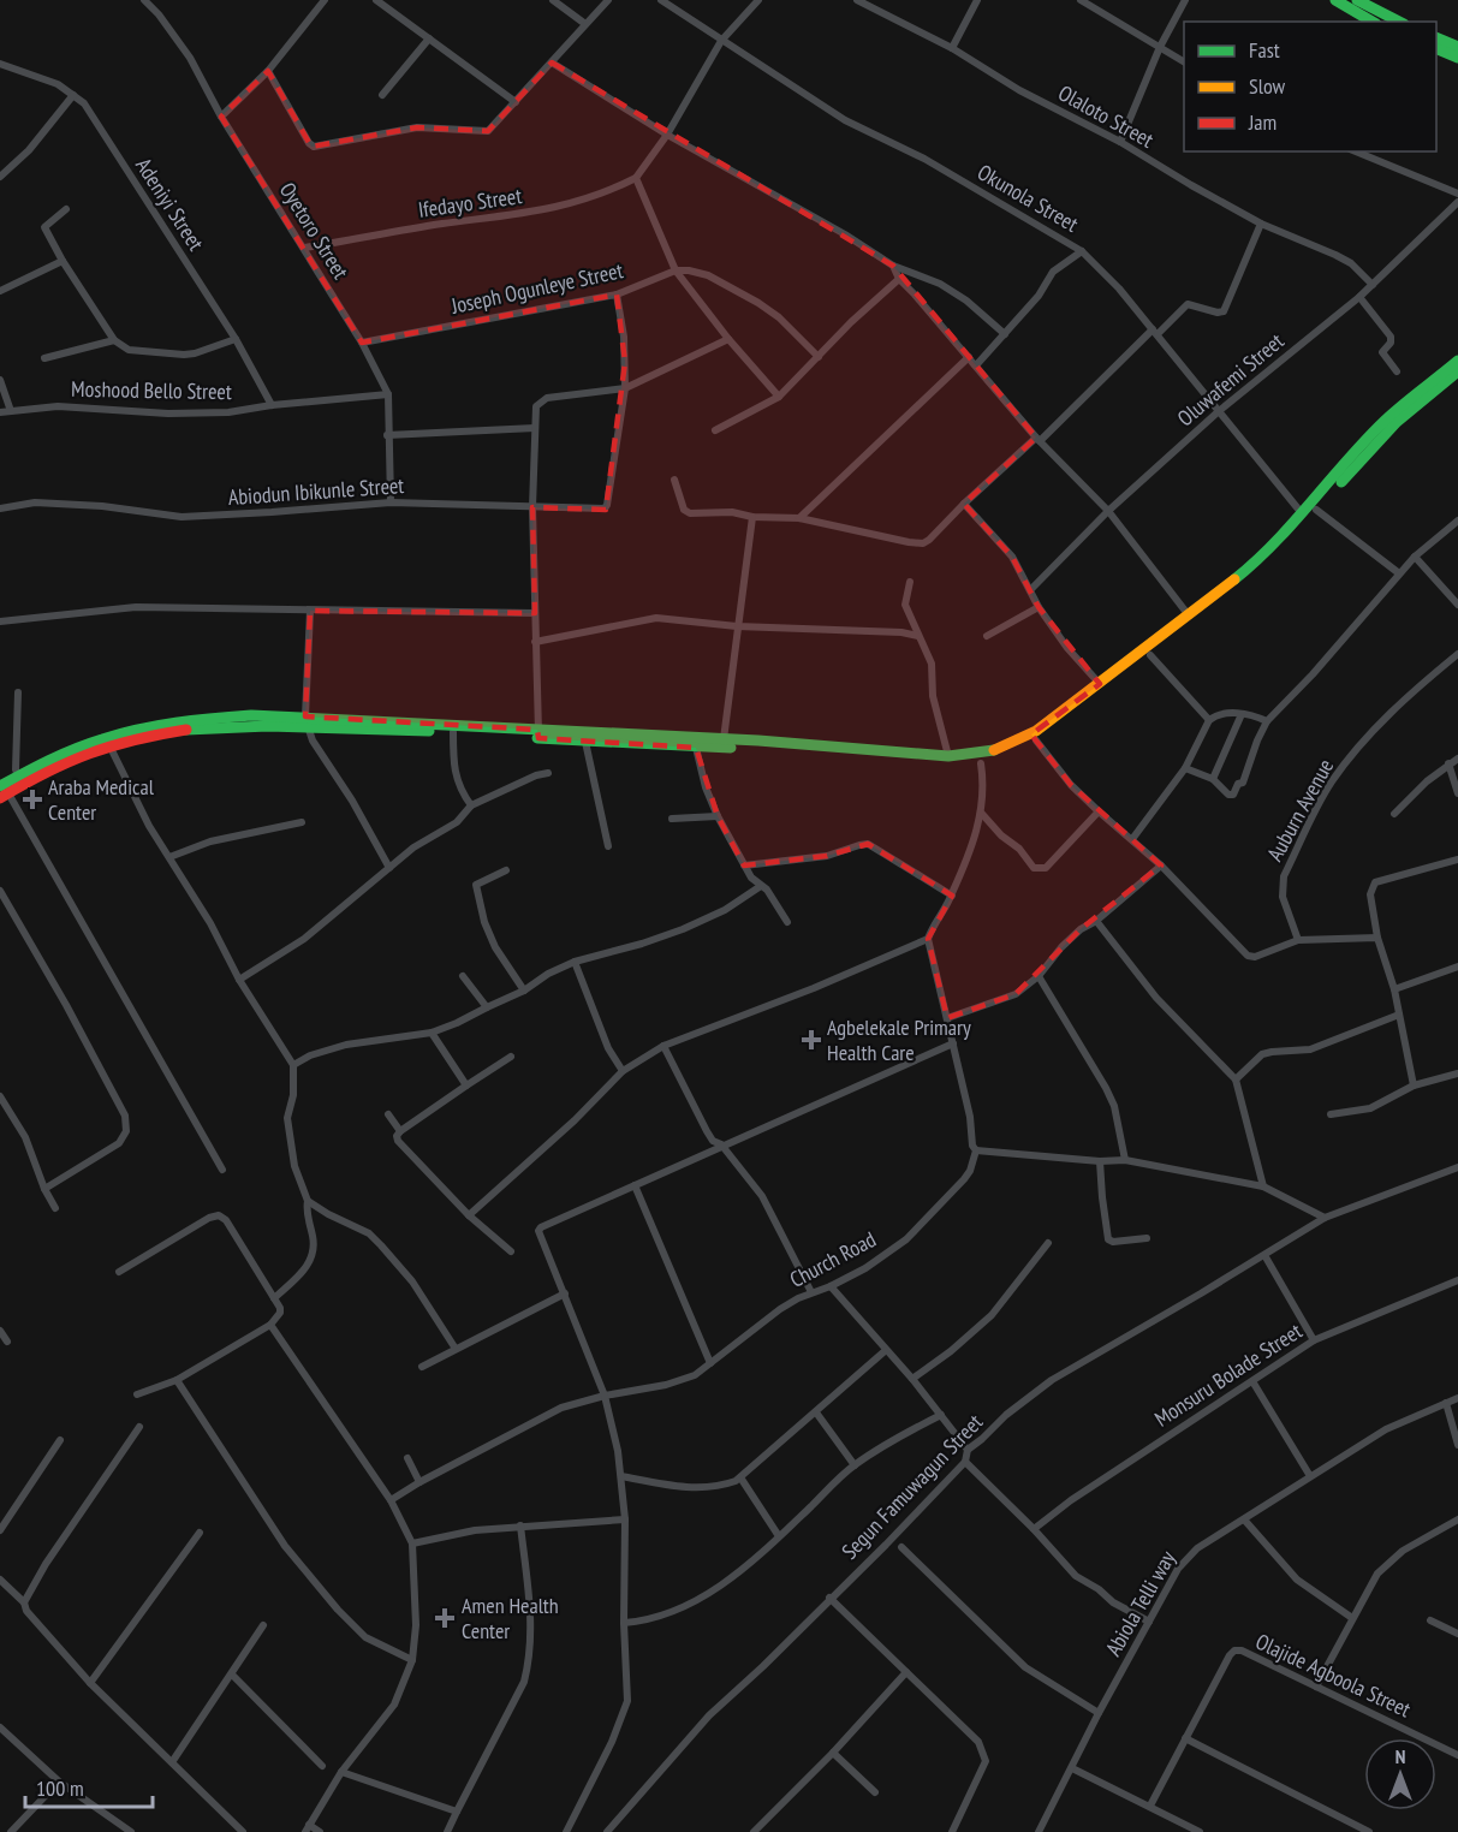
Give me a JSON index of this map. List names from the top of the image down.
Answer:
{
  "streets": {
    "street": [
      "Olaloto Street",
      "Okunola Street",
      "Ifedayo Street",
      "Adeniyi Street",
      "Oyetoro Street",
      "Joseph Ogunleye Street",
      "Oluwafemi Street",
      "Moshood Bello Street",
      "Abiodun Ibikunle Street",
      "Auburn Avenue",
      "Church Road",
      "Monsuru Bolade Street",
      "Segun Famuwagun Street",
      "Abiola Telli way",
      "Olajide Agboola Street"
    ]
  },
  "crossings": [
    ["Olaloto Street", "Oluwafemi Street"],
    ["Okunola Street", "Oluwafemi Street"],
    ["Ifedayo Street", "Oyetoro Street"],
    ["Adeniyi Street", "Moshood Bello Street"],
    ["Oyetoro Street", "Joseph Ogunleye Street"],
    ["Oyetoro Street", "Moshood Bello Street"],
    ["Oyetoro Street", "Abiodun Ibikunle Street"]
  ],
  "places": {
    "health": ["Araba Medical Center", "Agbelekale Primary Health Care", "Amen Health Center"]
  },
  "legend": ["Fast", "Slow", "Jam"],
  "scale_bar": "100 m",
  "north": "top"
}
